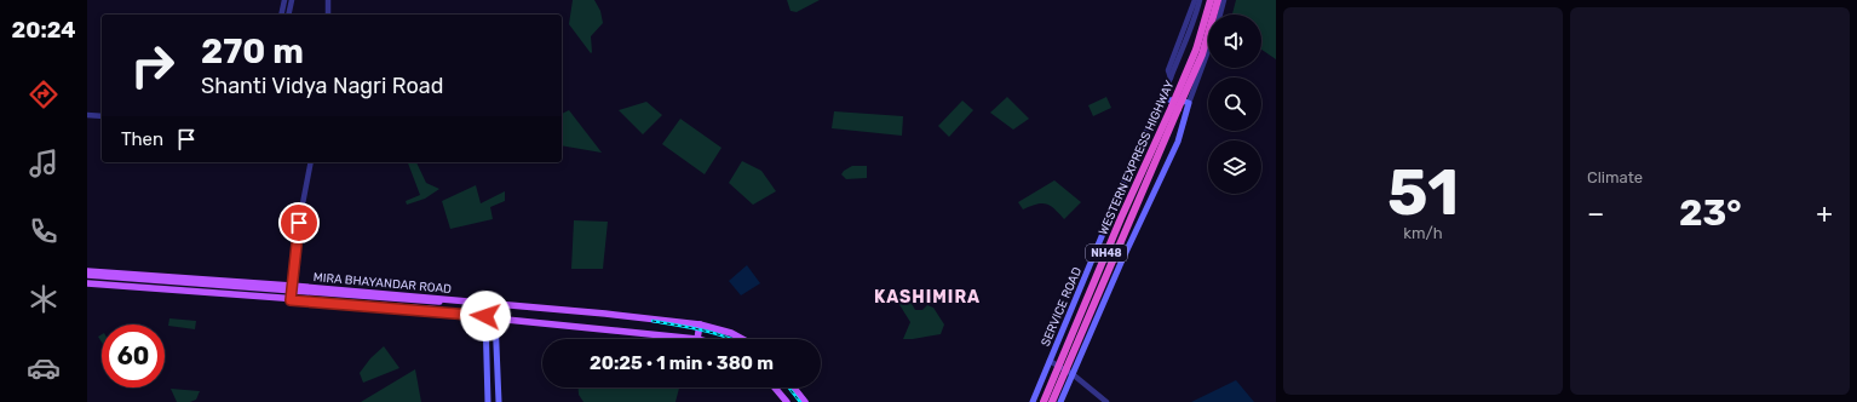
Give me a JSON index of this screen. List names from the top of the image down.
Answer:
{
  "streets": {
    "highway": ["WESTERN EXPRESS HIGHWAY", "NH48"],
    "main road": ["MIRA BHAYANDAR ROAD", "SERVICE ROAD"]
  },
  "districts": ["KASHIMIRA"],
  "page": {
    "tabs": "20:24",
    "tile": [
      ["51", "km/h"],
      "Climate"
    ],
    "turn": ["270 m", "Shanti Vidya Nagri Road"],
    "then": "Then",
    "heat": ["−", "23°", "+"],
    "limit": "60",
    "trip": "20:25 · 1 min · 380 m"
  }
}
